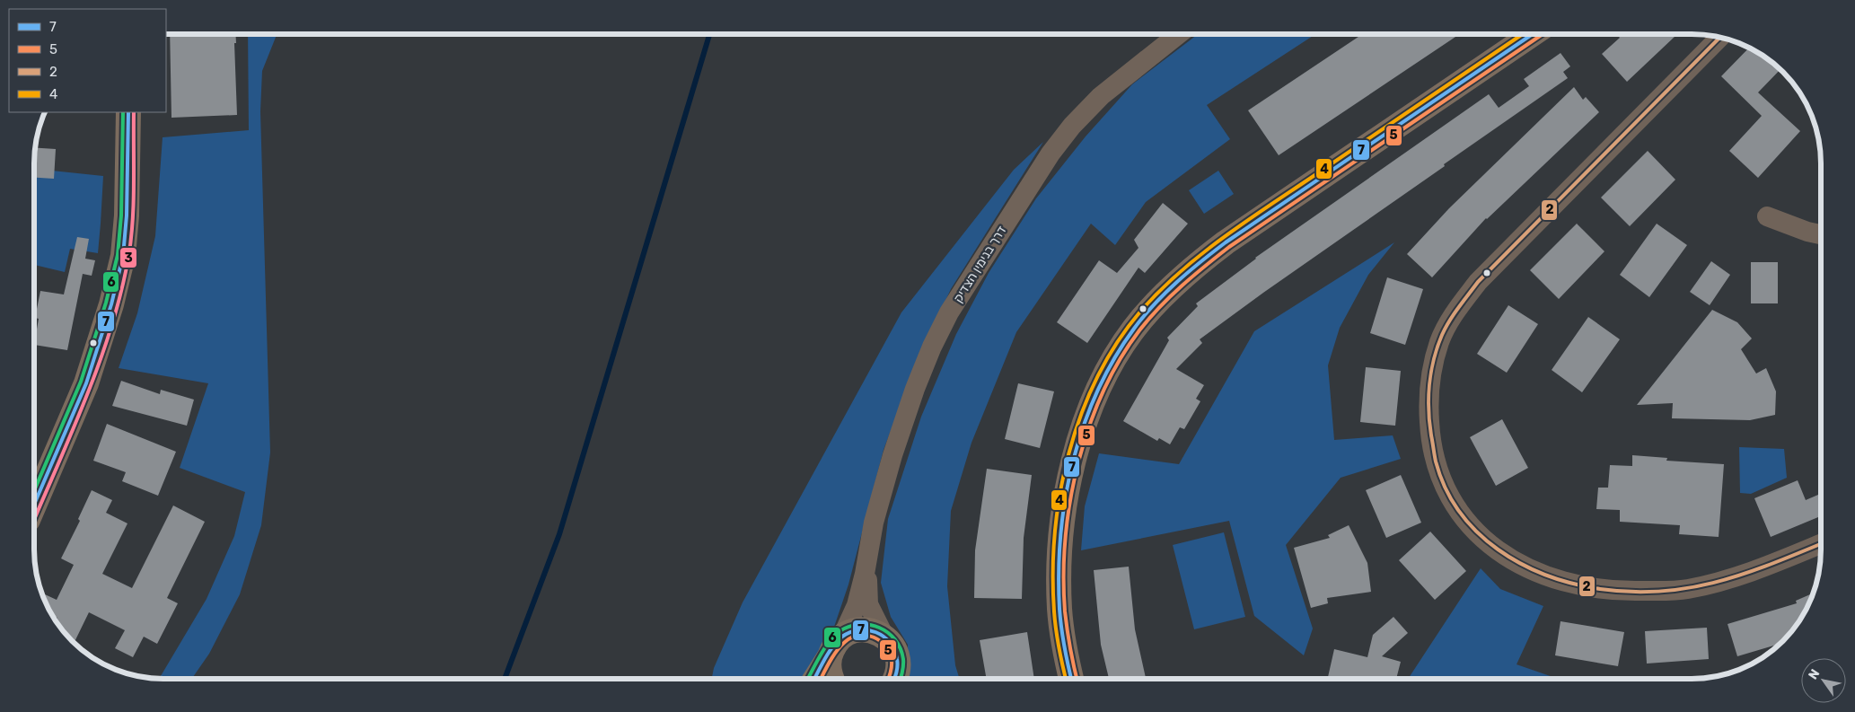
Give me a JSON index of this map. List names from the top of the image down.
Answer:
{
  "streets": {
    "street": ["דרך בנימין הצדיק"]
  },
  "lines": [
    "transit line 7",
    "transit line 5",
    "transit line 4",
    "transit line 2",
    "transit line 6",
    "transit line 3"
  ],
  "legend": [
    "7",
    "5",
    "2",
    "4"
  ],
  "north": "top left"
}
